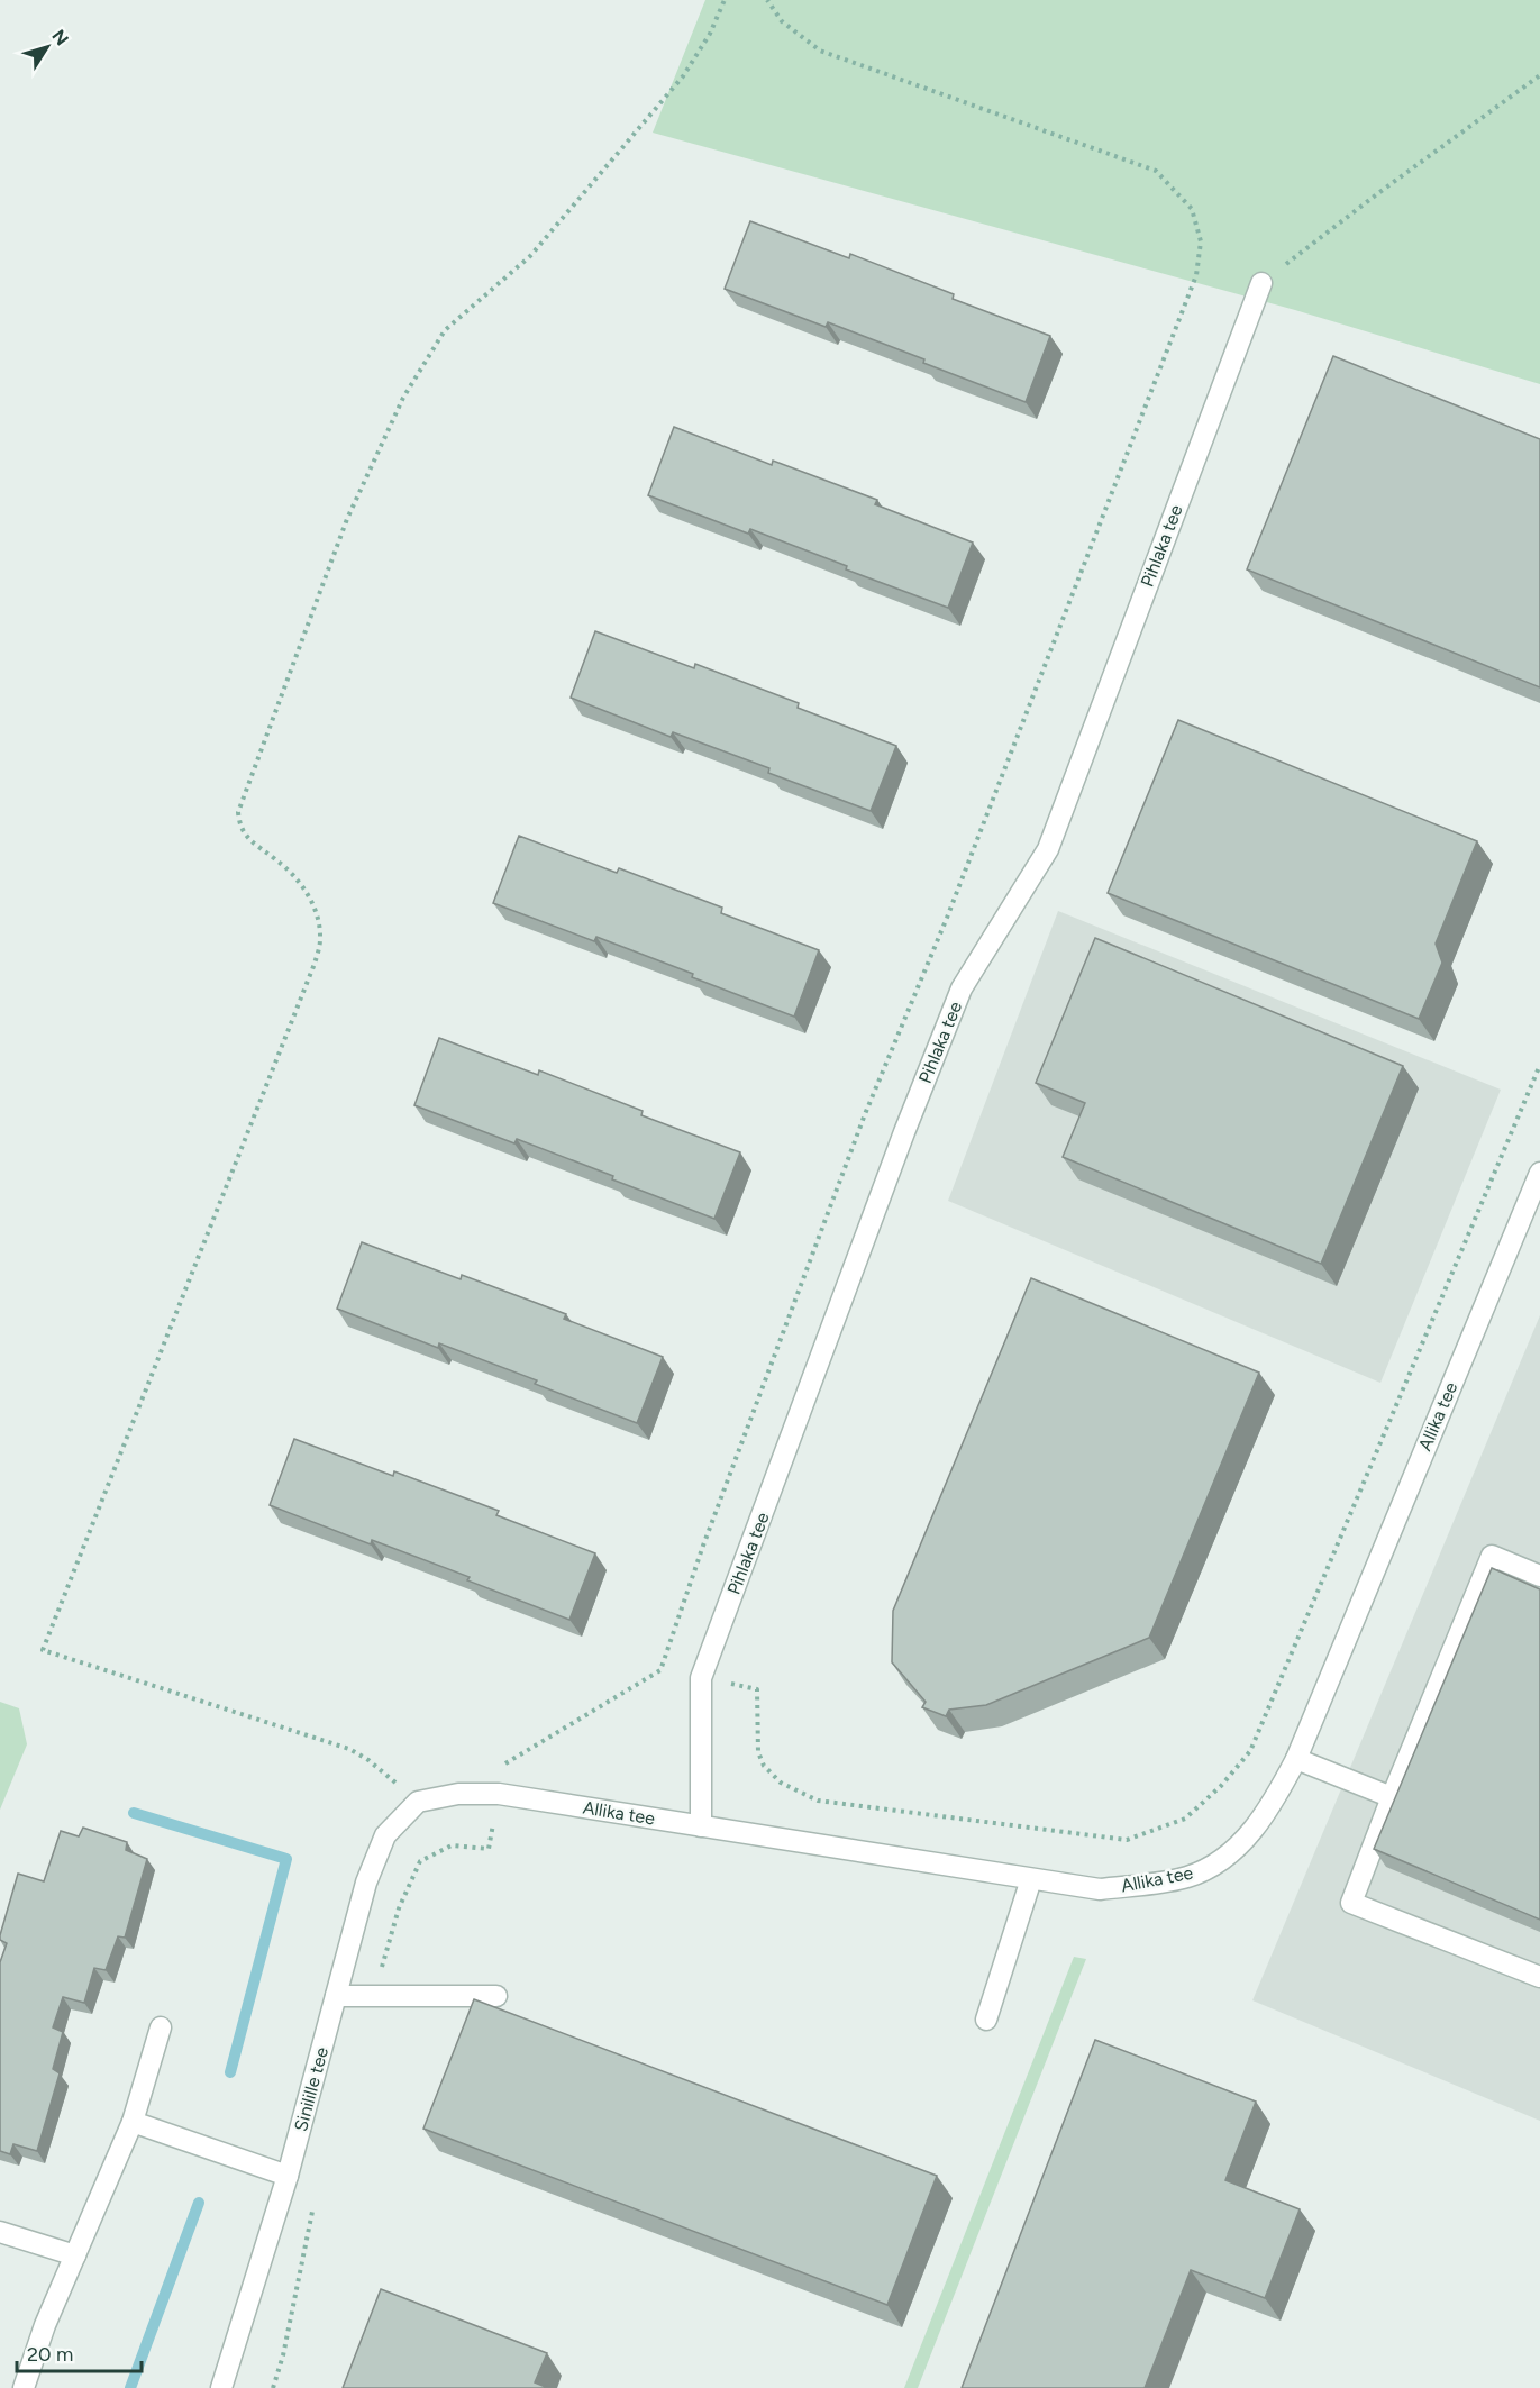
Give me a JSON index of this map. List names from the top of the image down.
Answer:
{
  "streets": {
    "street": ["Pihlaka tee", "Allika tee", "Sinilille tee"]
  },
  "crossings": [
    ["Pihlaka tee", "Allika tee"],
    ["Allika tee", "Sinilille tee"]
  ],
  "scale_bar": "20 m",
  "north": "top right"
}
